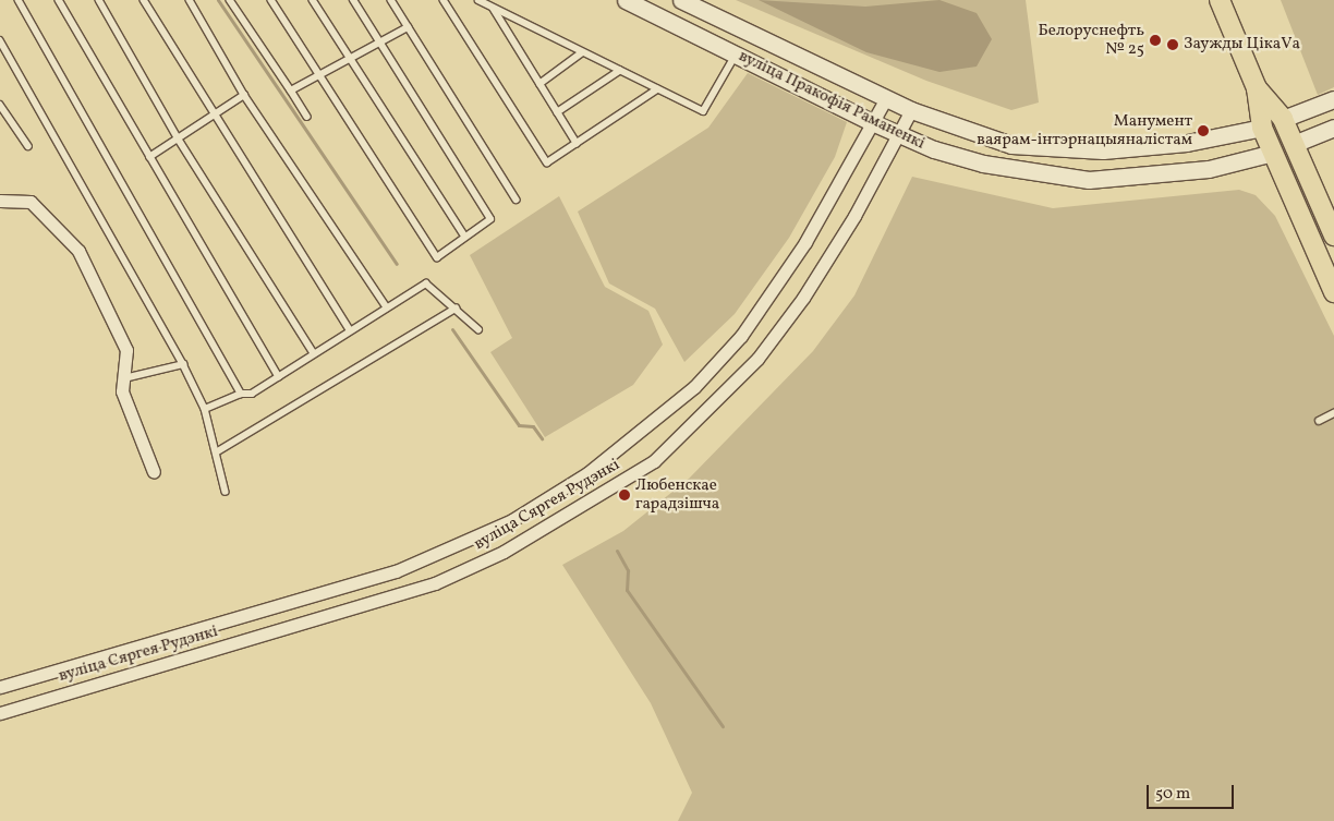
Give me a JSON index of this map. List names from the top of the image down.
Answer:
{
  "streets": {
    "street": ["вуліца Пракофія Раманенкі", "вуліца Сяргея Рудэнкі"]
  },
  "crossings": [
    ["вуліца Пракофія Раманенкі", "вуліца Сяргея Рудэнкі"]
  ],
  "places": [
    "Белоруснефть № 25",
    "Заужды ЦікаVа",
    "Манумент ваярам-інтэрнацыяналістам",
    "Любенскае гарадзішча"
  ],
  "scale_bar": "50 m"
}
